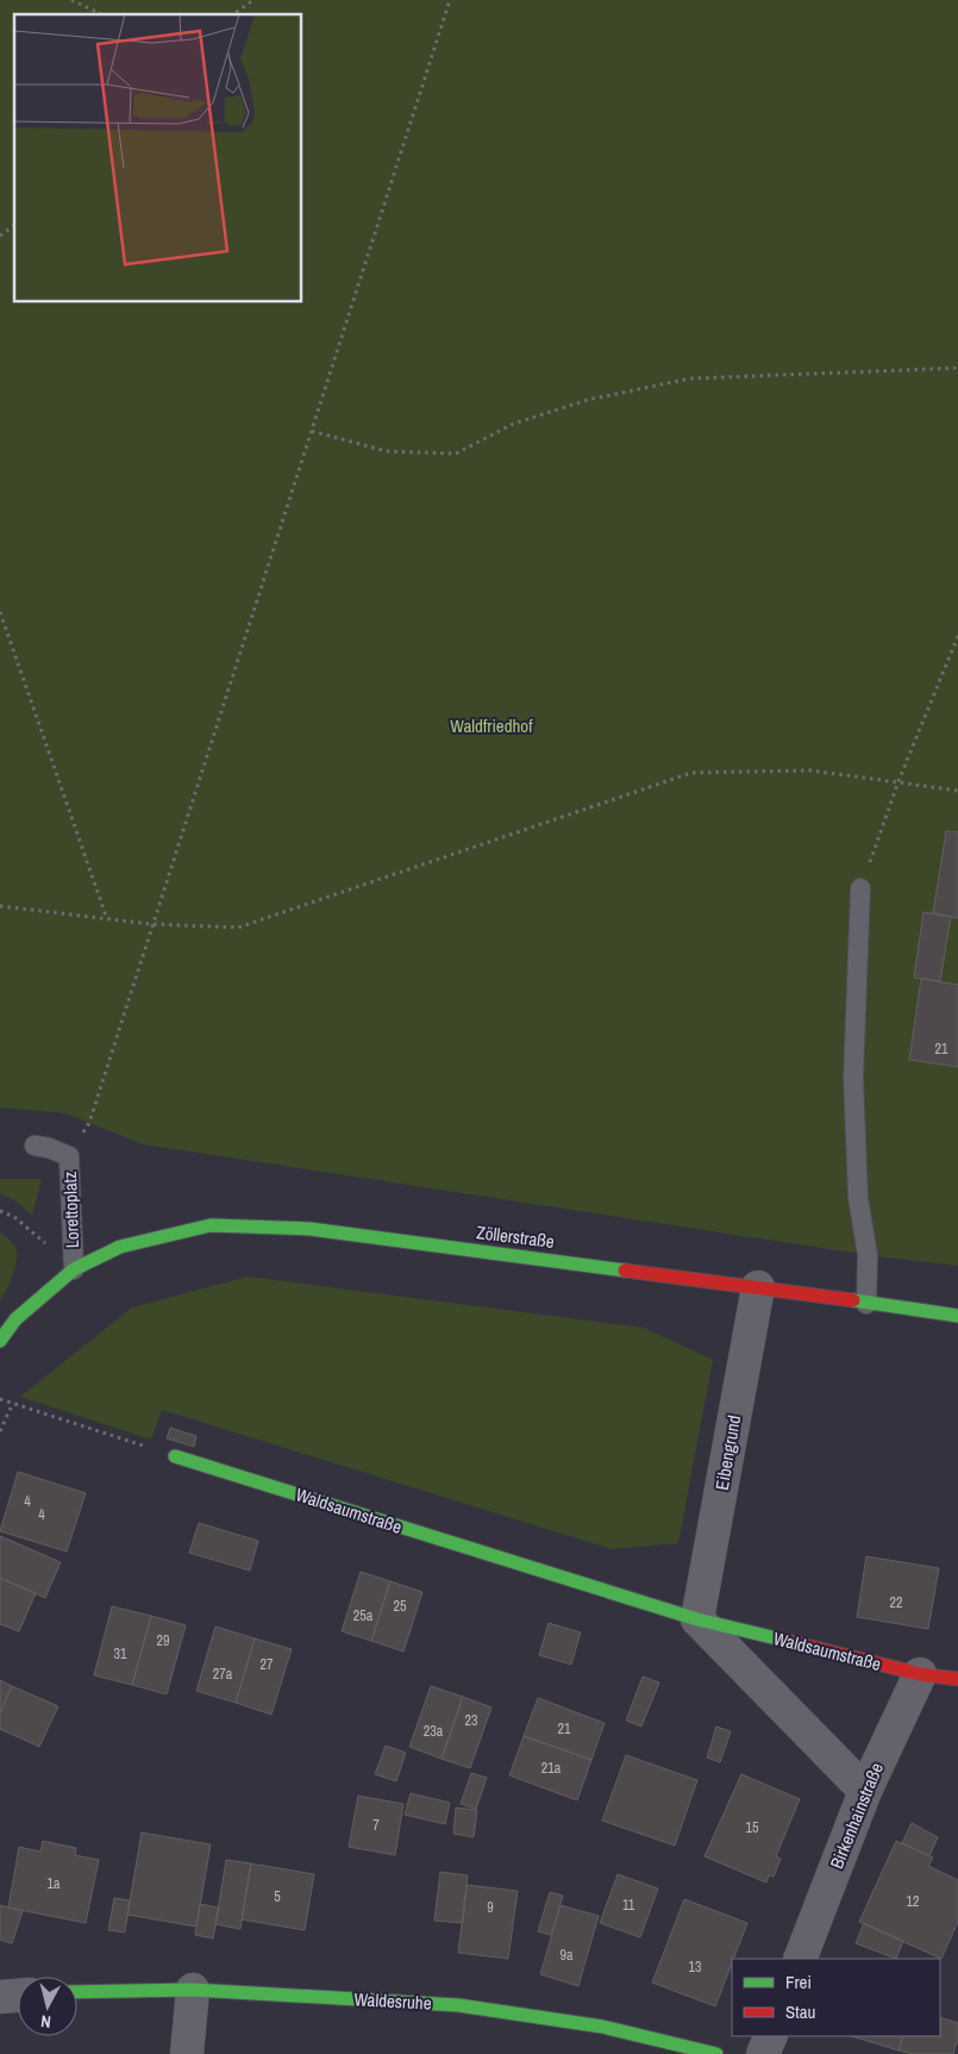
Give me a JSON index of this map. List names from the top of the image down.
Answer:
{
  "streets": {
    "street": [
      "Lorettoplatz",
      "Zöllerstraße",
      "Eibengrund",
      "Waldsaumstraße",
      "Birkenhainstraße",
      "Waldesruhe"
    ]
  },
  "crossings": [
    ["Lorettoplatz", "Zöllerstraße"],
    ["Zöllerstraße", "Eibengrund"],
    ["Eibengrund", "Waldsaumstraße"],
    ["Waldsaumstraße", "Birkenhainstraße"]
  ],
  "parks": ["Waldfriedhof"],
  "house_numbers": [
    "21",
    "4",
    "4",
    "22",
    "25",
    "25a",
    "29",
    "31",
    "27",
    "27a",
    "23",
    "21",
    "23a",
    "21a",
    "7",
    "15",
    "1a",
    "5",
    "12",
    "11",
    "9",
    "9a",
    "13"
  ],
  "legend": ["Frei", "Stau"],
  "north": "bottom"
}
